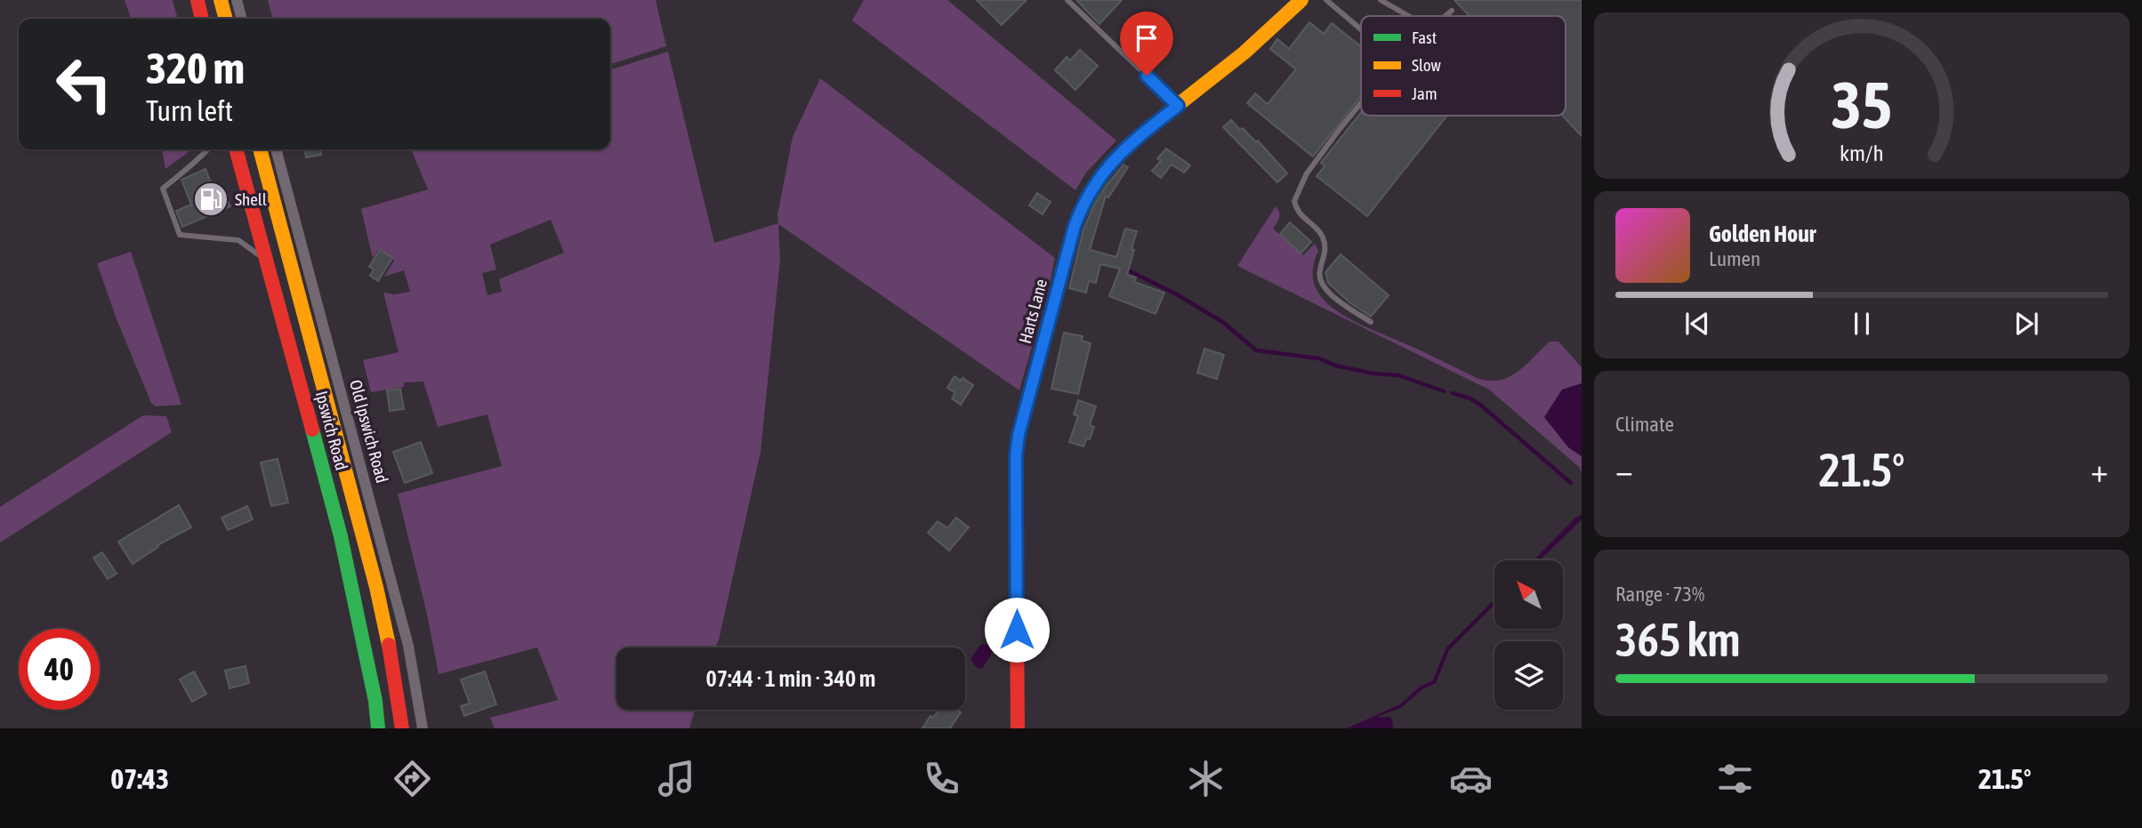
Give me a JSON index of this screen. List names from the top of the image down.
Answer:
{
  "streets": {
    "main road": ["Harts Lane", "Ipswich Road"],
    "street": ["Old Ipswich Road"]
  },
  "places": {
    "fuel station": ["Shell"]
  },
  "legend": ["Fast", "Slow", "Jam"],
  "north": "top left",
  "page": {
    "turn": ["320 m", "Turn left"],
    "song": ["Golden Hour", "Lumen"],
    "tile": [
      "Climate",
      ["Range · 73%", "365 km"]
    ],
    "heat": ["−", "21.5°", "+"],
    "limit": "40",
    "trip": "07:44 · 1 min · 340 m",
    "tabs": ["07:43", "21.5°"],
    "gauge": ["35", "km/h"]
  }
}
